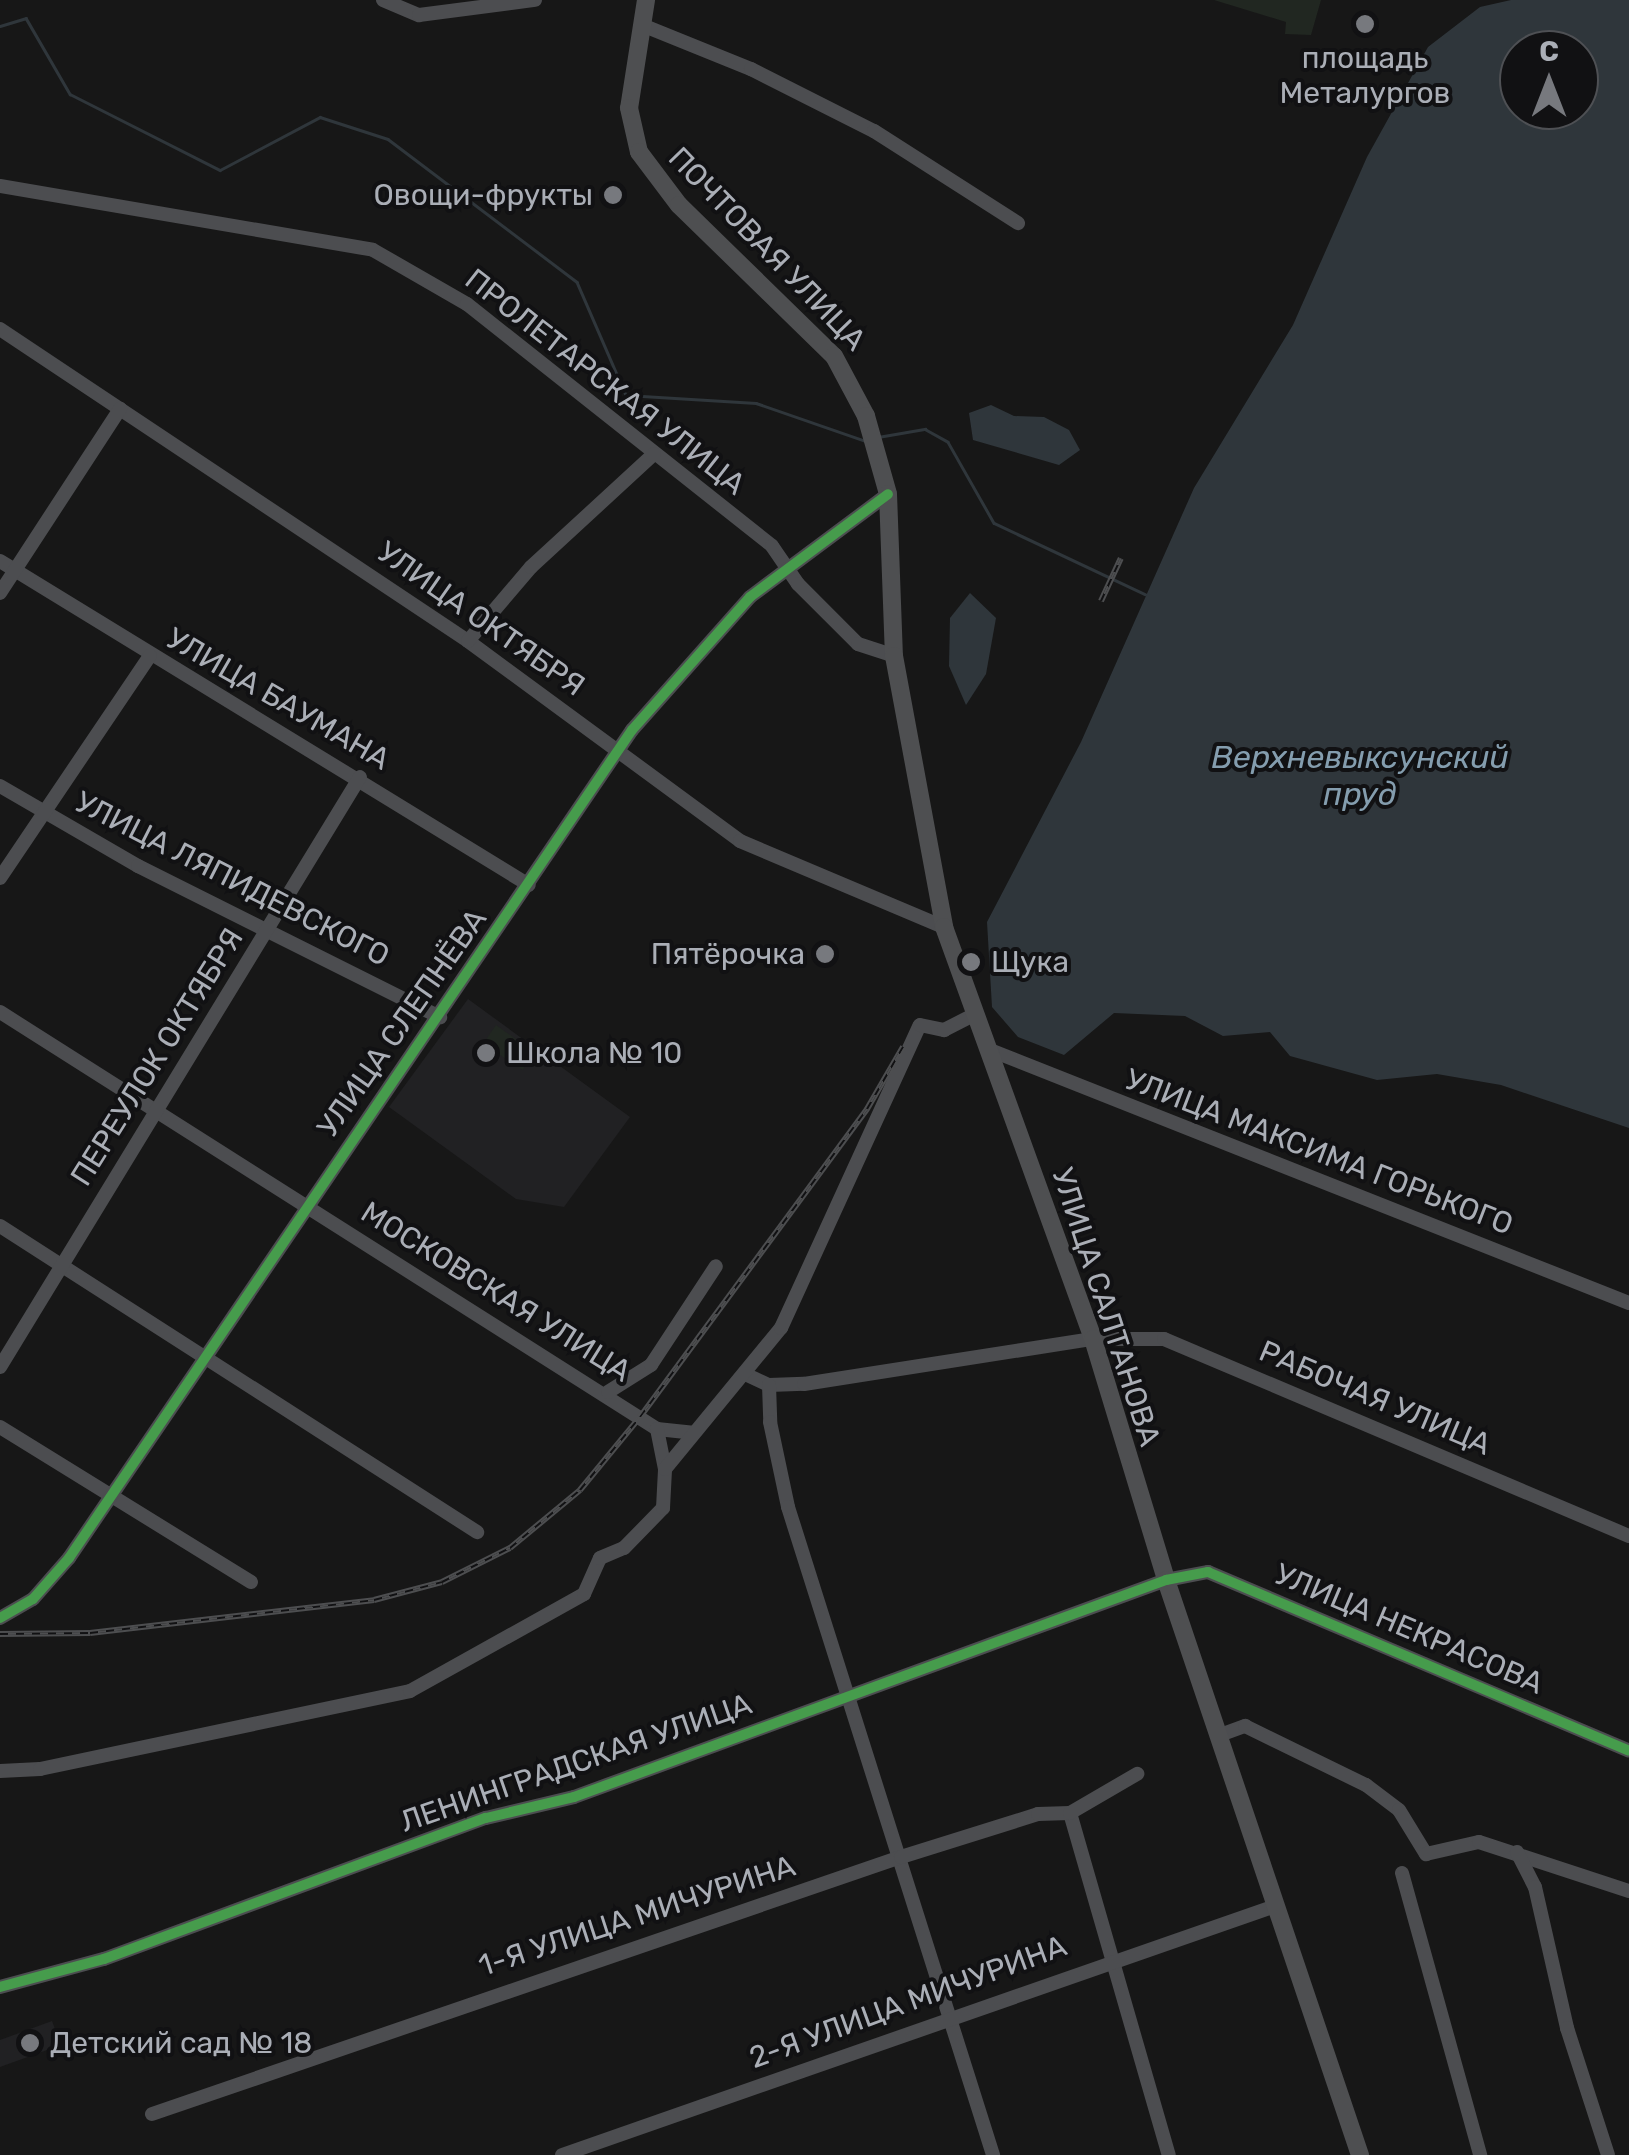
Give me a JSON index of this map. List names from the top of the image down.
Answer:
{
  "streets": {
    "main road": ["ПОЧТОВАЯ УЛИЦА", "УЛИЦА САЛТАНОВА"],
    "street": [
      "ПРОЛЕТАРСКАЯ УЛИЦА",
      "УЛИЦА ОКТЯБРЯ",
      "УЛИЦА БАУМАНА",
      "УЛИЦА ЛЯПИДЕВСКОГО",
      "УЛИЦА СЛЕПНЁВА",
      "ПЕРЕУЛОК ОКТЯБРЯ",
      "УЛИЦА МАКСИМА ГОРЬКОГО",
      "МОСКОВСКАЯ УЛИЦА",
      "РАБОЧАЯ УЛИЦА",
      "УЛИЦА НЕКРАСОВА",
      "ЛЕНИНГРАДСКАЯ УЛИЦА",
      "1-Я УЛИЦА МИЧУРИНА",
      "2-Я УЛИЦА МИЧУРИНА"
    ]
  },
  "crossings": [
    ["ПОЧТОВАЯ УЛИЦА", "УЛИЦА САЛТАНОВА"],
    ["ПРОЛЕТАРСКАЯ УЛИЦА", "УЛИЦА СЛЕПНЁВА"],
    ["ПРОЛЕТАРСКАЯ УЛИЦА", "УЛИЦА САЛТАНОВА"],
    ["УЛИЦА ОКТЯБРЯ", "УЛИЦА СЛЕПНЁВА"],
    ["УЛИЦА ОКТЯБРЯ", "УЛИЦА САЛТАНОВА"],
    ["УЛИЦА БАУМАНА", "УЛИЦА СЛЕПНЁВА"],
    ["УЛИЦА БАУМАНА", "ПЕРЕУЛОК ОКТЯБРЯ"],
    ["УЛИЦА ЛЯПИДЕВСКОГО", "УЛИЦА СЛЕПНЁВА"],
    ["УЛИЦА ЛЯПИДЕВСКОГО", "ПЕРЕУЛОК ОКТЯБРЯ"],
    ["УЛИЦА СЛЕПНЁВА", "МОСКОВСКАЯ УЛИЦА"],
    ["УЛИЦА СЛЕПНЁВА", "УЛИЦА САЛТАНОВА"],
    ["ПЕРЕУЛОК ОКТЯБРЯ", "МОСКОВСКАЯ УЛИЦА"],
    ["УЛИЦА МАКСИМА ГОРЬКОГО", "УЛИЦА САЛТАНОВА"],
    ["УЛИЦА САЛТАНОВА", "РАБОЧАЯ УЛИЦА"],
    ["УЛИЦА САЛТАНОВА", "УЛИЦА НЕКРАСОВА"],
    ["УЛИЦА САЛТАНОВА", "ЛЕНИНГРАДСКАЯ УЛИЦА"],
    ["УЛИЦА САЛТАНОВА", "2-Я УЛИЦА МИЧУРИНА"],
    ["УЛИЦА НЕКРАСОВА", "ЛЕНИНГРАДСКАЯ УЛИЦА"]
  ],
  "water": ["Верхневыксунский пруд"],
  "places": [
    "площадь Металургов",
    "Овощи-фрукты",
    "Пятёрочка",
    "Щука",
    "Школа № 10",
    "Детский сад № 18"
  ],
  "north": "top"
}
